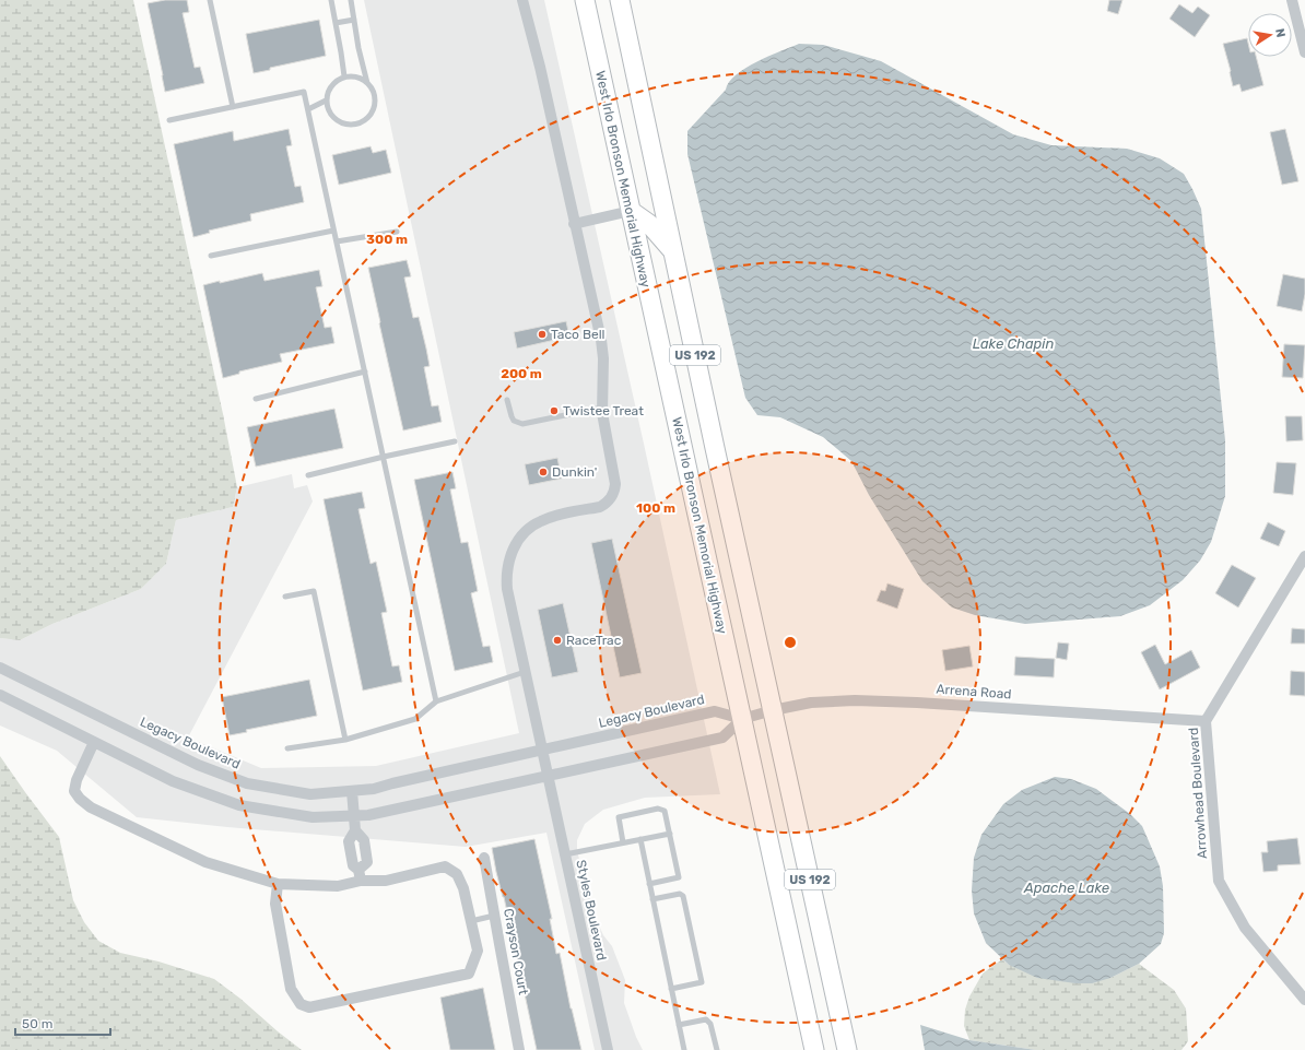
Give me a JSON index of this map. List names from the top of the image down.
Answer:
{
  "streets": {
    "highway": ["West Irlo Bronson Memorial Highway", "US 192"],
    "street": [
      "Arrena Road",
      "Legacy Boulevard",
      "Arrowhead Boulevard",
      "Styles Boulevard",
      "Crayson Court"
    ]
  },
  "crossings": [
    ["West Irlo Bronson Memorial Highway", "Arrena Road"],
    ["West Irlo Bronson Memorial Highway", "Legacy Boulevard"],
    ["US 192", "Arrena Road"],
    ["Arrena Road", "Legacy Boulevard"],
    ["Arrena Road", "Arrowhead Boulevard"],
    ["Legacy Boulevard", "Styles Boulevard"]
  ],
  "water": ["Lake Chapin", "Apache Lake"],
  "places": [
    "Taco Bell",
    "Twistee Treat",
    "Dunkin'",
    "RaceTrac"
  ],
  "scale_bar": "50 m",
  "north": "right",
  "rings": ["300 m", "200 m", "100 m"]
}
